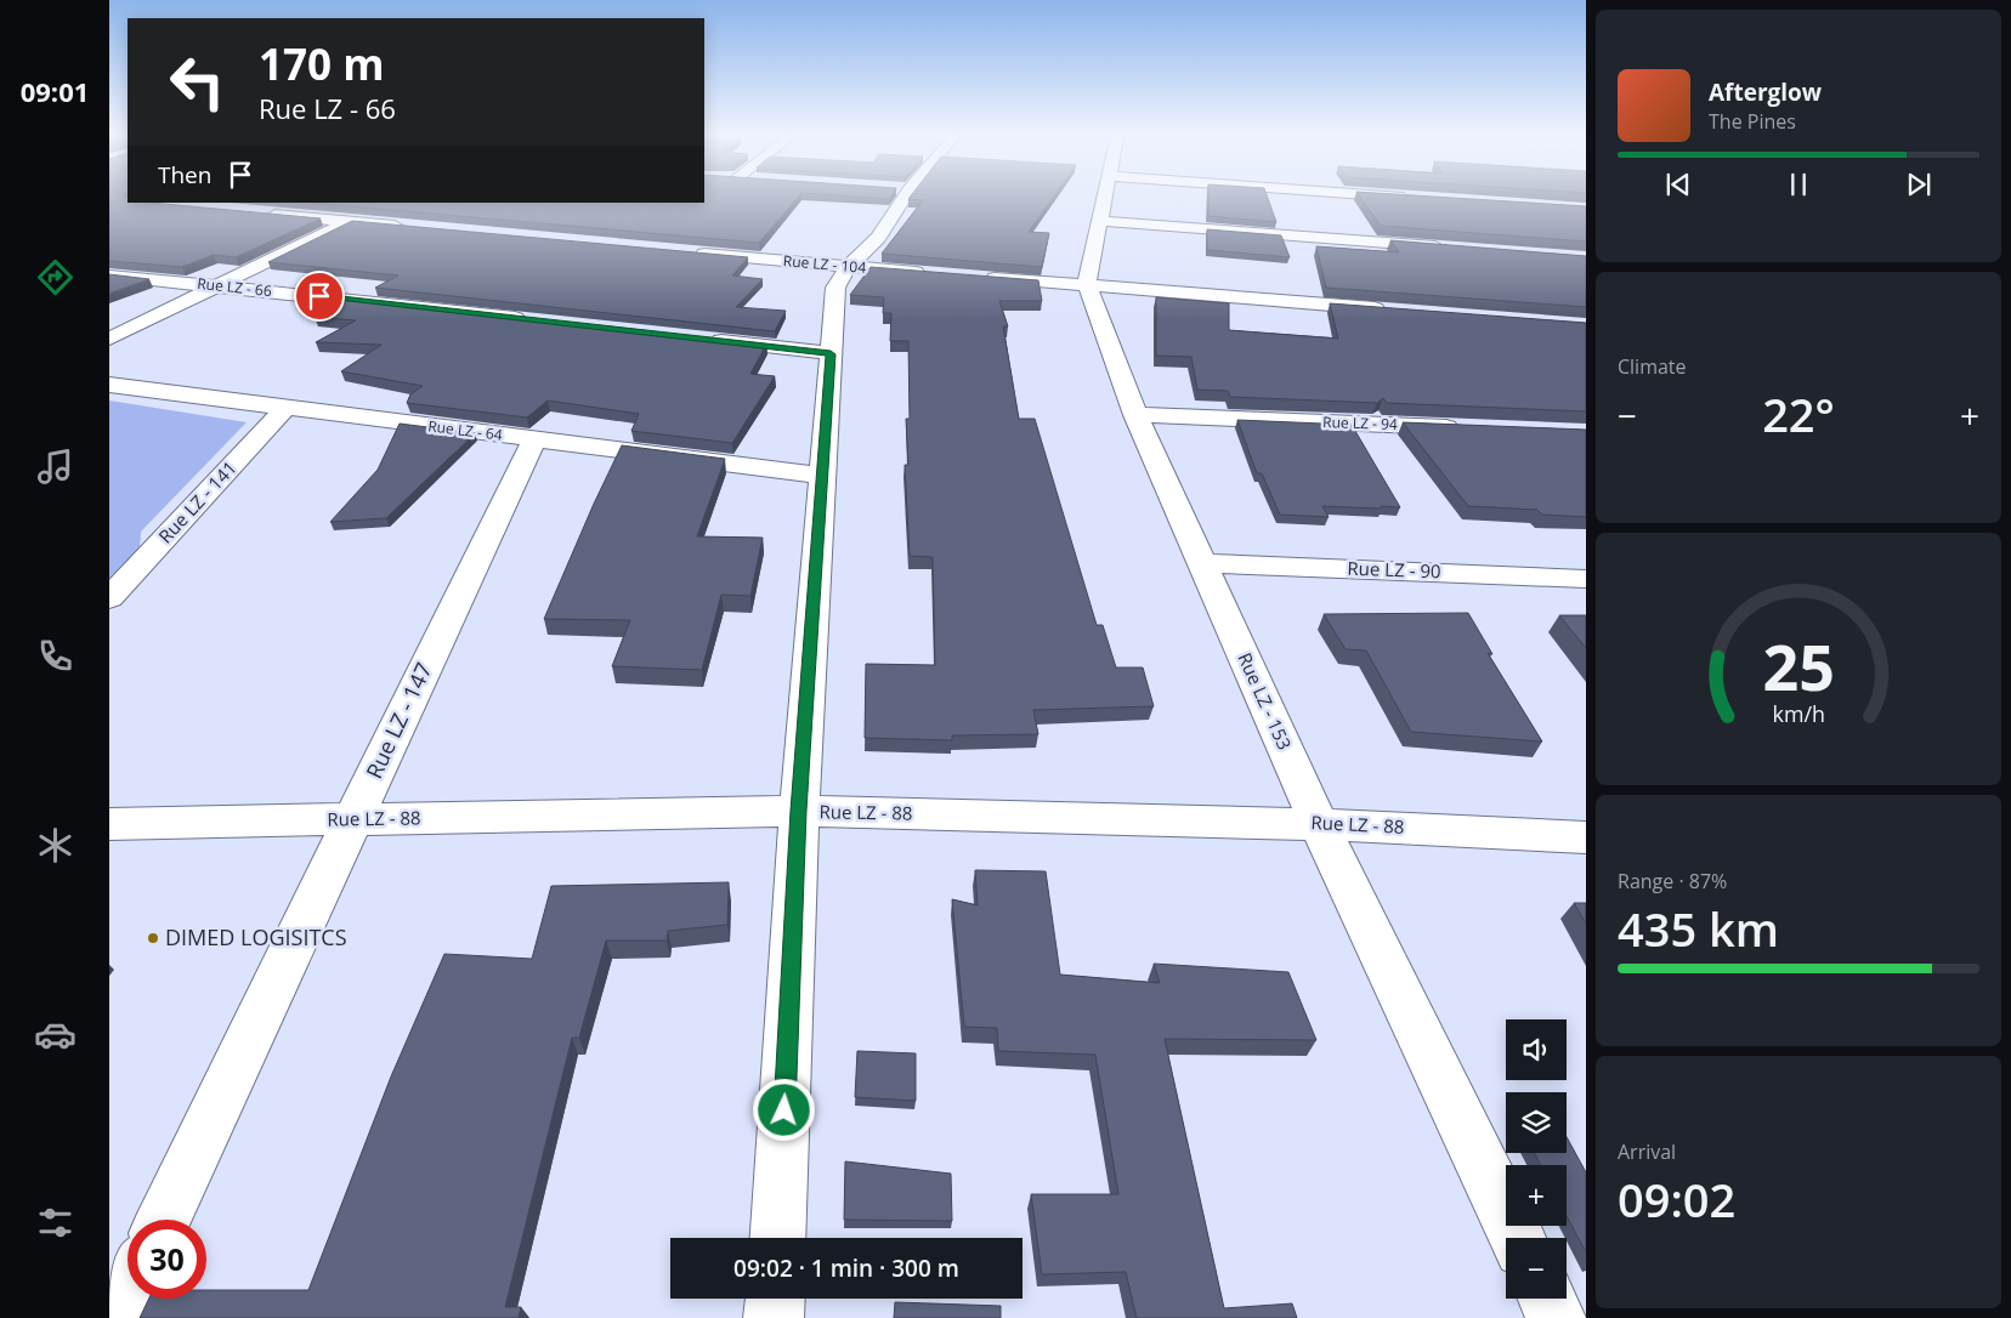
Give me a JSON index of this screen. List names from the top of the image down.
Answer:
{
  "streets": {
    "street": [
      "Rue LZ - 104",
      "Rue LZ - 66",
      "Rue LZ - 94",
      "Rue LZ - 64",
      "Rue LZ - 141",
      "Rue LZ - 90",
      "Rue LZ - 153",
      "Rue LZ - 147",
      "Rue LZ - 88"
    ]
  },
  "crossings": [
    ["Rue LZ - 94", "Rue LZ - 153"],
    ["Rue LZ - 64", "Rue LZ - 141"],
    ["Rue LZ - 64", "Rue LZ - 147"],
    ["Rue LZ - 90", "Rue LZ - 153"],
    ["Rue LZ - 153", "Rue LZ - 88"],
    ["Rue LZ - 147", "Rue LZ - 88"]
  ],
  "places": ["DIMED LOGISITCS"],
  "page": {
    "tabs": "09:01",
    "turn": ["170 m", "Rue LZ - 66"],
    "song": ["Afterglow", "The Pines"],
    "then": "Then",
    "tile": [
      "Climate",
      ["Range · 87%", "435 km"],
      ["Arrival", "09:02"]
    ],
    "heat": ["−", "22°", "+"],
    "map_buttons": ["+", "−"],
    "limit": "30",
    "trip": "09:02 · 1 min · 300 m",
    "gauge": ["25", "km/h"]
  }
}
